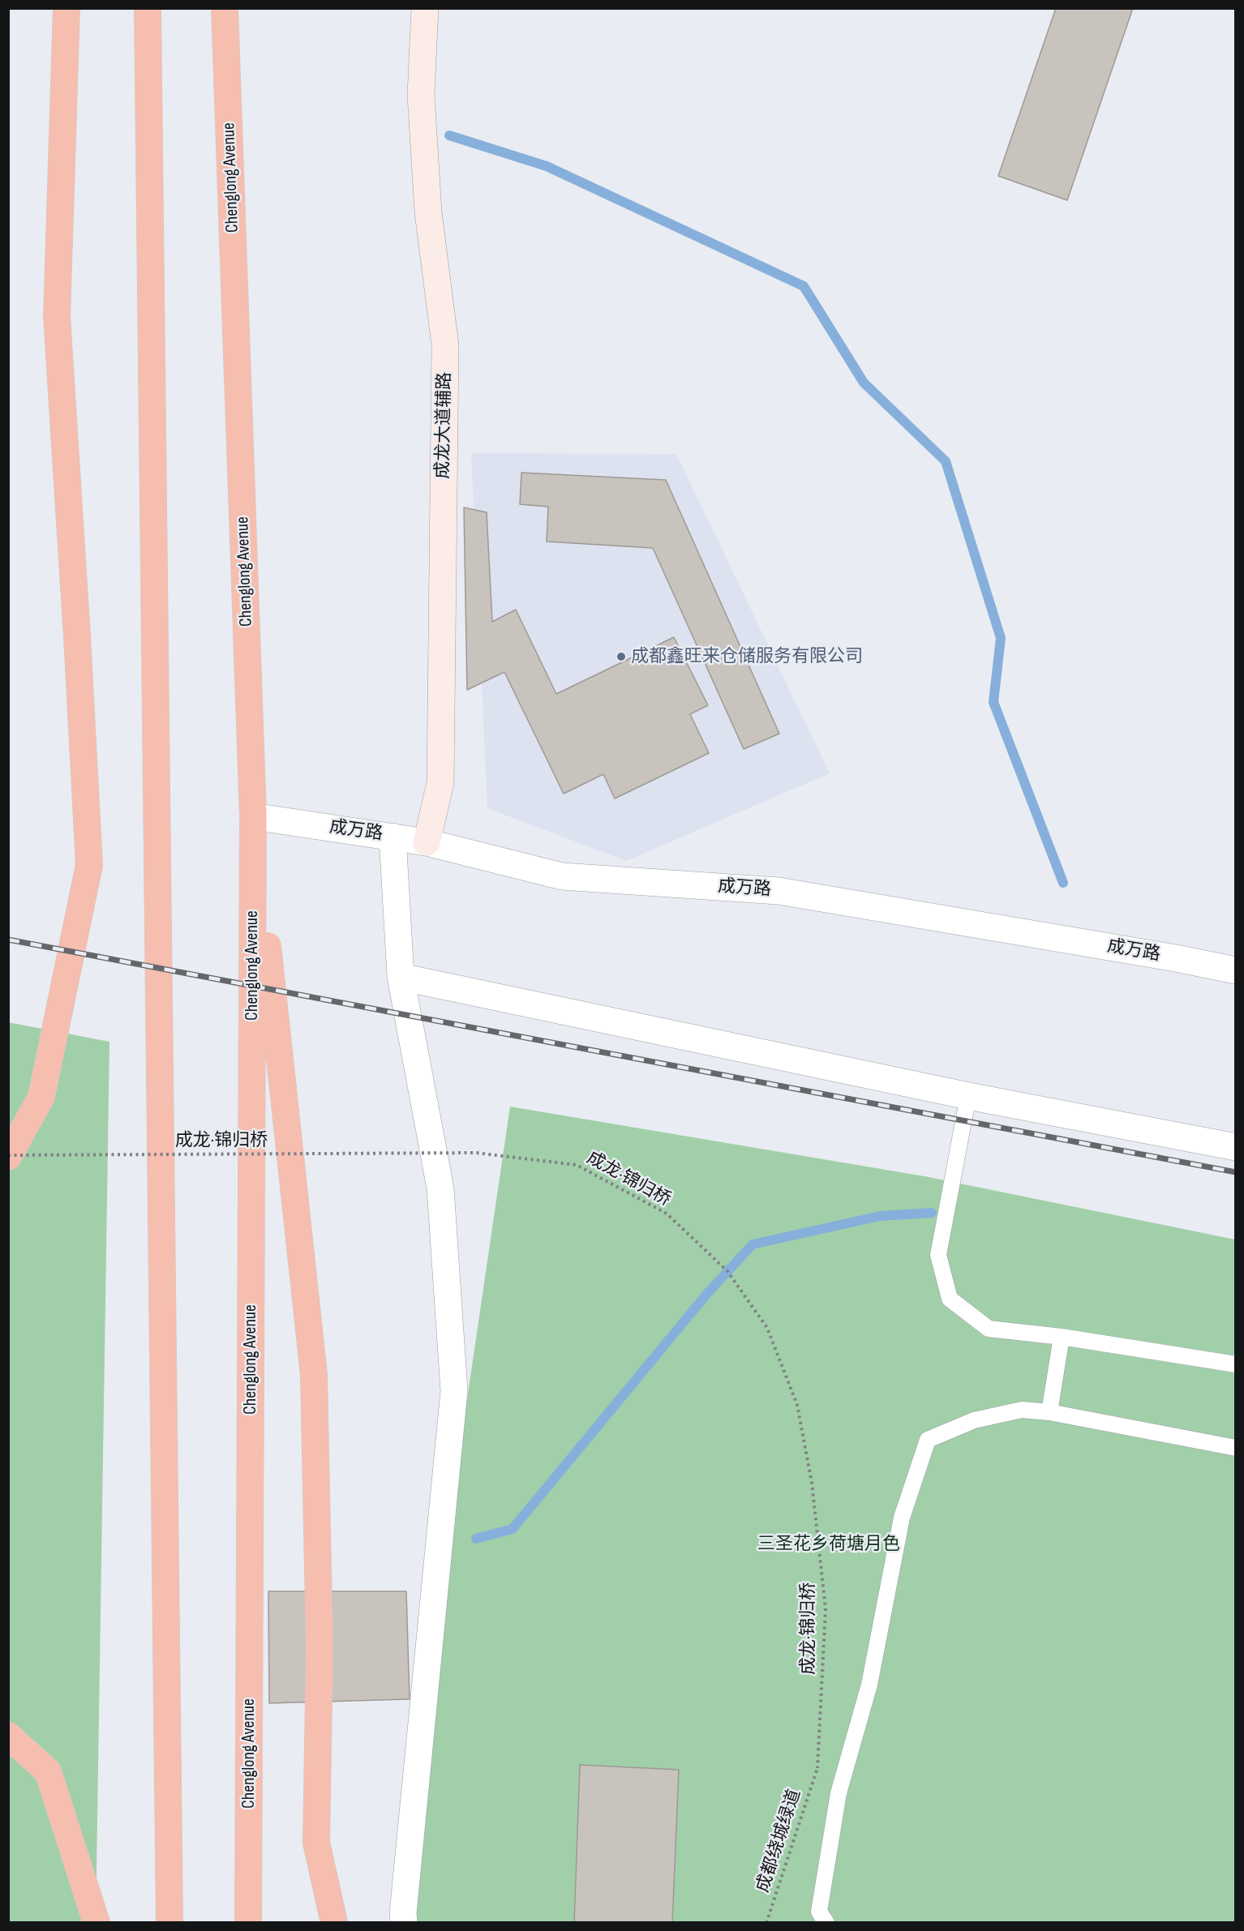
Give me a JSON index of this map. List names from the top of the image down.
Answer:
{
  "streets": {
    "highway": ["Chenglong Avenue"],
    "street": ["成龙大道辅路", "成万路"],
    "path": ["成龙·锦归桥", "成都绕城绿道"]
  },
  "crossings": [
    ["Chenglong Avenue", "成万路"],
    ["成龙大道辅路", "成万路"],
    ["成龙·锦归桥", "成都绕城绿道"]
  ],
  "parks": ["三圣花乡荷塘月色"],
  "places": ["成都鑫旺来仓储服务有限公司"]
}
